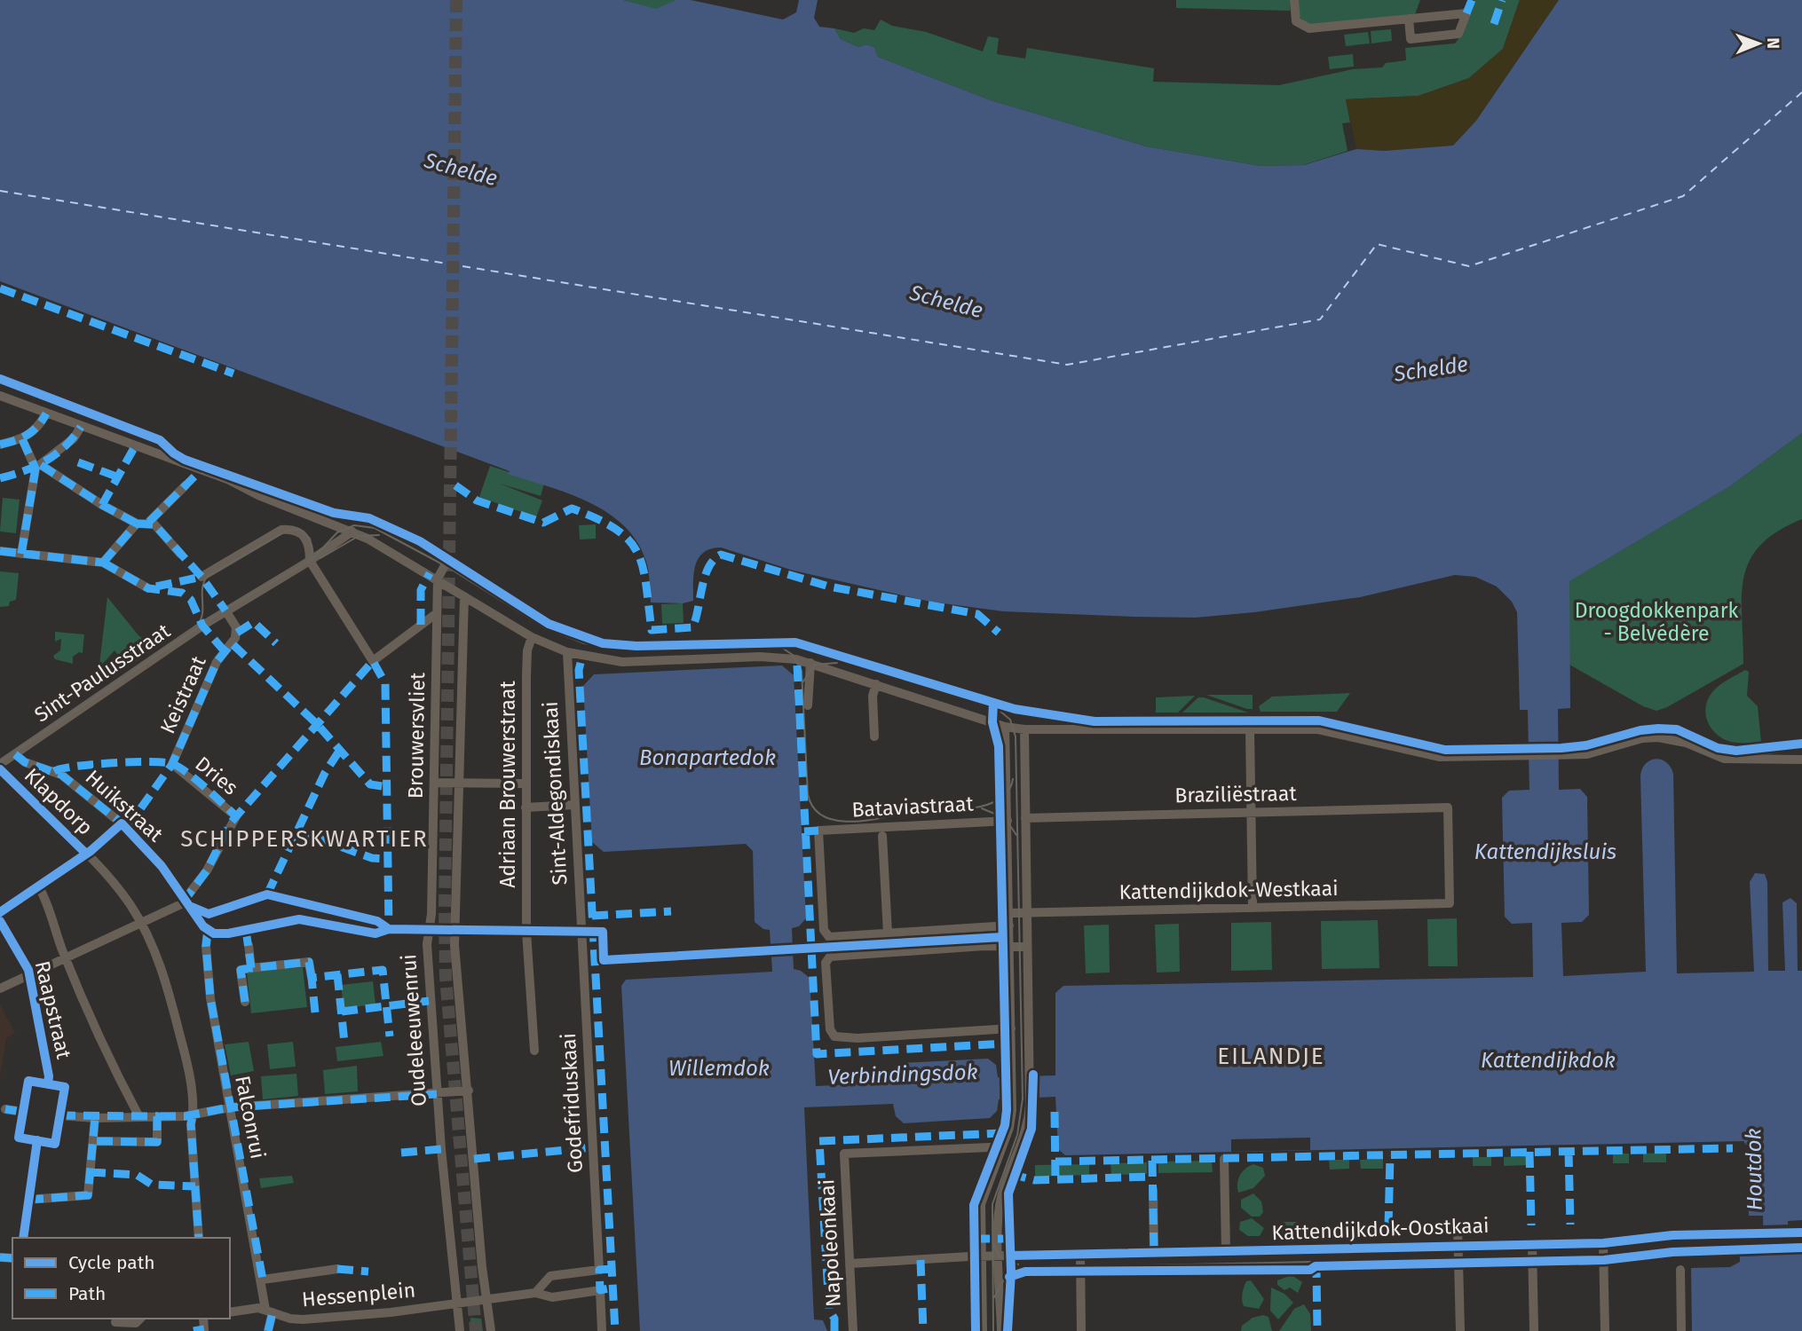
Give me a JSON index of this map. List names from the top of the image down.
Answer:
{
  "streets": {
    "street": [
      "Sint-Paulusstraat",
      "Keistraat",
      "Brouwersvliet",
      "Dries",
      "Adriaan Brouwerstraat",
      "Sint-Aldegondiskaai",
      "Braziliëstraat",
      "Klapdorp",
      "Huikstraat",
      "Bataviastraat",
      "Kattendijkdok-Westkaai",
      "Raapstraat",
      "Oudeleeuwenrui",
      "Godefriduskaai",
      "Falconrui",
      "Kattendijkdok-Oostkaai",
      "Napoleonkaai",
      "Hessenplein"
    ]
  },
  "crossings": [
    ["Sint-Paulusstraat", "Keistraat"],
    ["Sint-Paulusstraat", "Huikstraat"],
    ["Keistraat", "Dries"],
    ["Brouwersvliet", "Oudeleeuwenrui"],
    ["Dries", "Huikstraat"],
    ["Sint-Aldegondiskaai", "Godefriduskaai"],
    ["Braziliëstraat", "Kattendijkdok-Westkaai"],
    ["Huikstraat", "Falconrui"],
    ["Oudeleeuwenrui", "Hessenplein"],
    ["Godefriduskaai", "Hessenplein"],
    ["Falconrui", "Hessenplein"],
    ["Kattendijkdok-Oostkaai", "Napoleonkaai"]
  ],
  "districts": ["SCHIPPERSKWARTIER", "EILANDJE"],
  "water": [
    "Schelde",
    "Bonapartedok",
    "Kattendijksluis",
    "Kattendijkdok",
    "Willemdok",
    "Verbindingsdok",
    "Houtdok"
  ],
  "parks": ["Droogdokkenpark - Belvédère"],
  "legend": ["Cycle path", "Path"],
  "north": "right"
}
